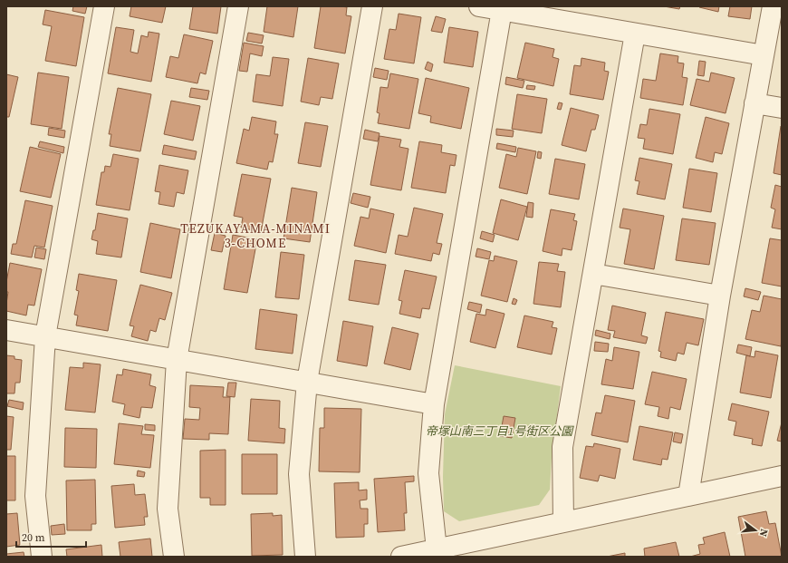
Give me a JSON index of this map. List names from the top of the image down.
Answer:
{
  "districts": ["TEZUKAYAMA-MINAMI 3-CHOME"],
  "parks": ["帝塚山南三丁目1号街区公園"],
  "scale_bar": "20 m",
  "north": "right"
}
